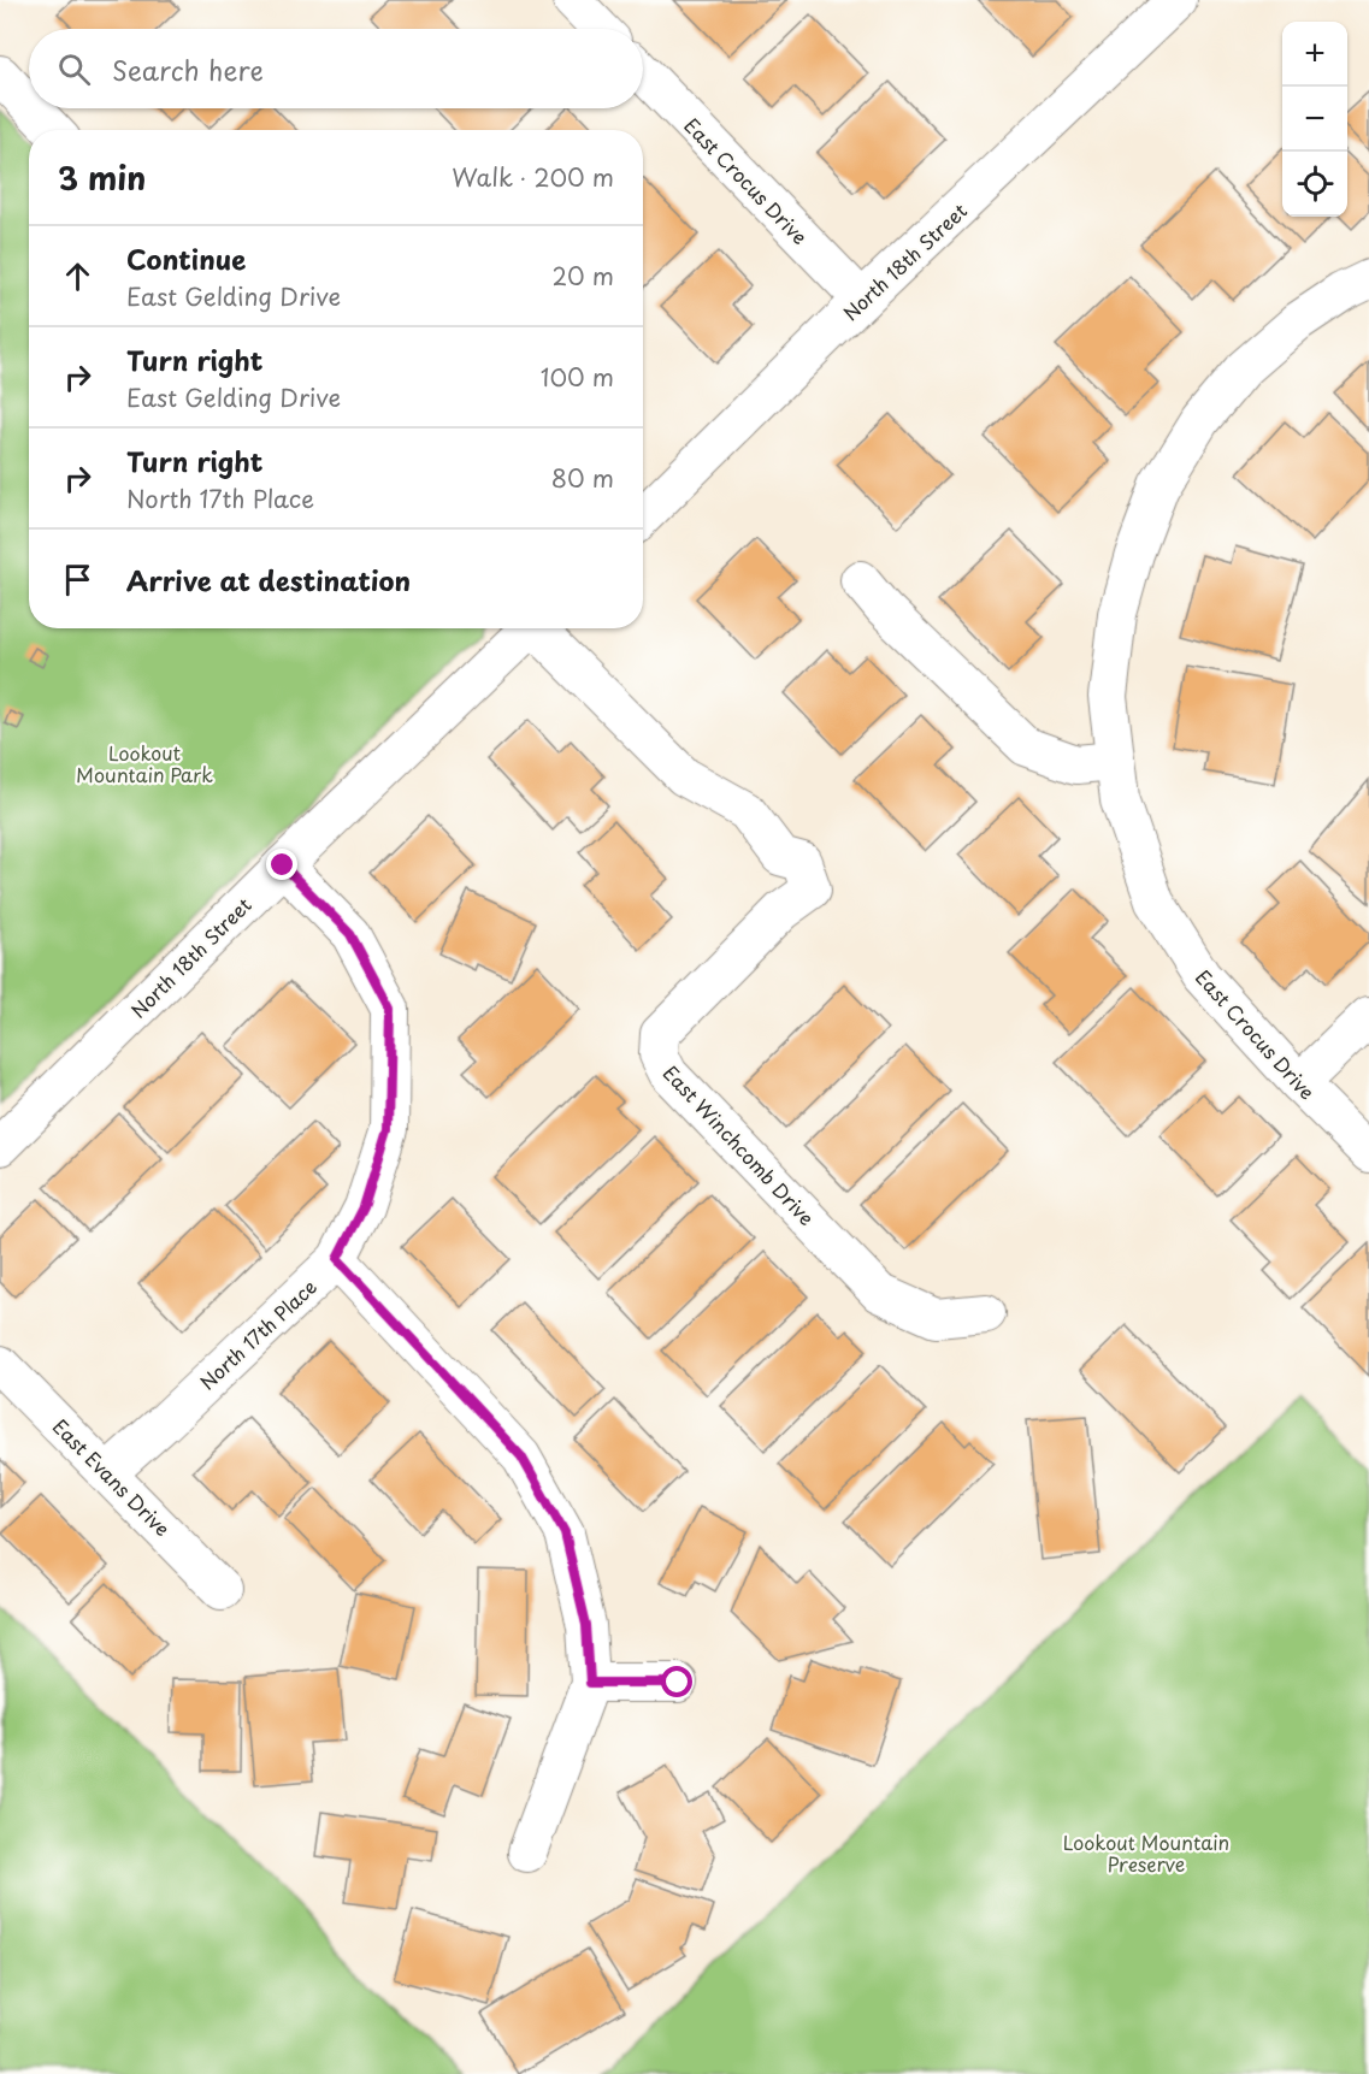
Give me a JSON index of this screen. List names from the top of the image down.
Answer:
{
  "streets": {
    "street": [
      "East Crocus Drive",
      "North 18th Street",
      "East Winchcomb Drive",
      "North 17th Place",
      "East Evans Drive"
    ]
  },
  "crossings": [
    ["East Crocus Drive", "North 18th Street"],
    ["North 18th Street", "North 17th Place"],
    ["North 17th Place", "East Evans Drive"]
  ],
  "parks": ["Lookout Mountain Park", "Lookout Mountain Preserve"],
  "page": {
    "map_buttons": ["+", "−"],
    "search": "Search here",
    "heading": ["3 min", "Walk · 200 m"],
    "list": [
      ["Continue", "East Gelding Drive", "20 m"],
      ["Turn right", "East Gelding Drive", "100 m"],
      ["Turn right", "North 17th Place", "80 m"],
      "Arrive at destination"
    ]
  }
}
